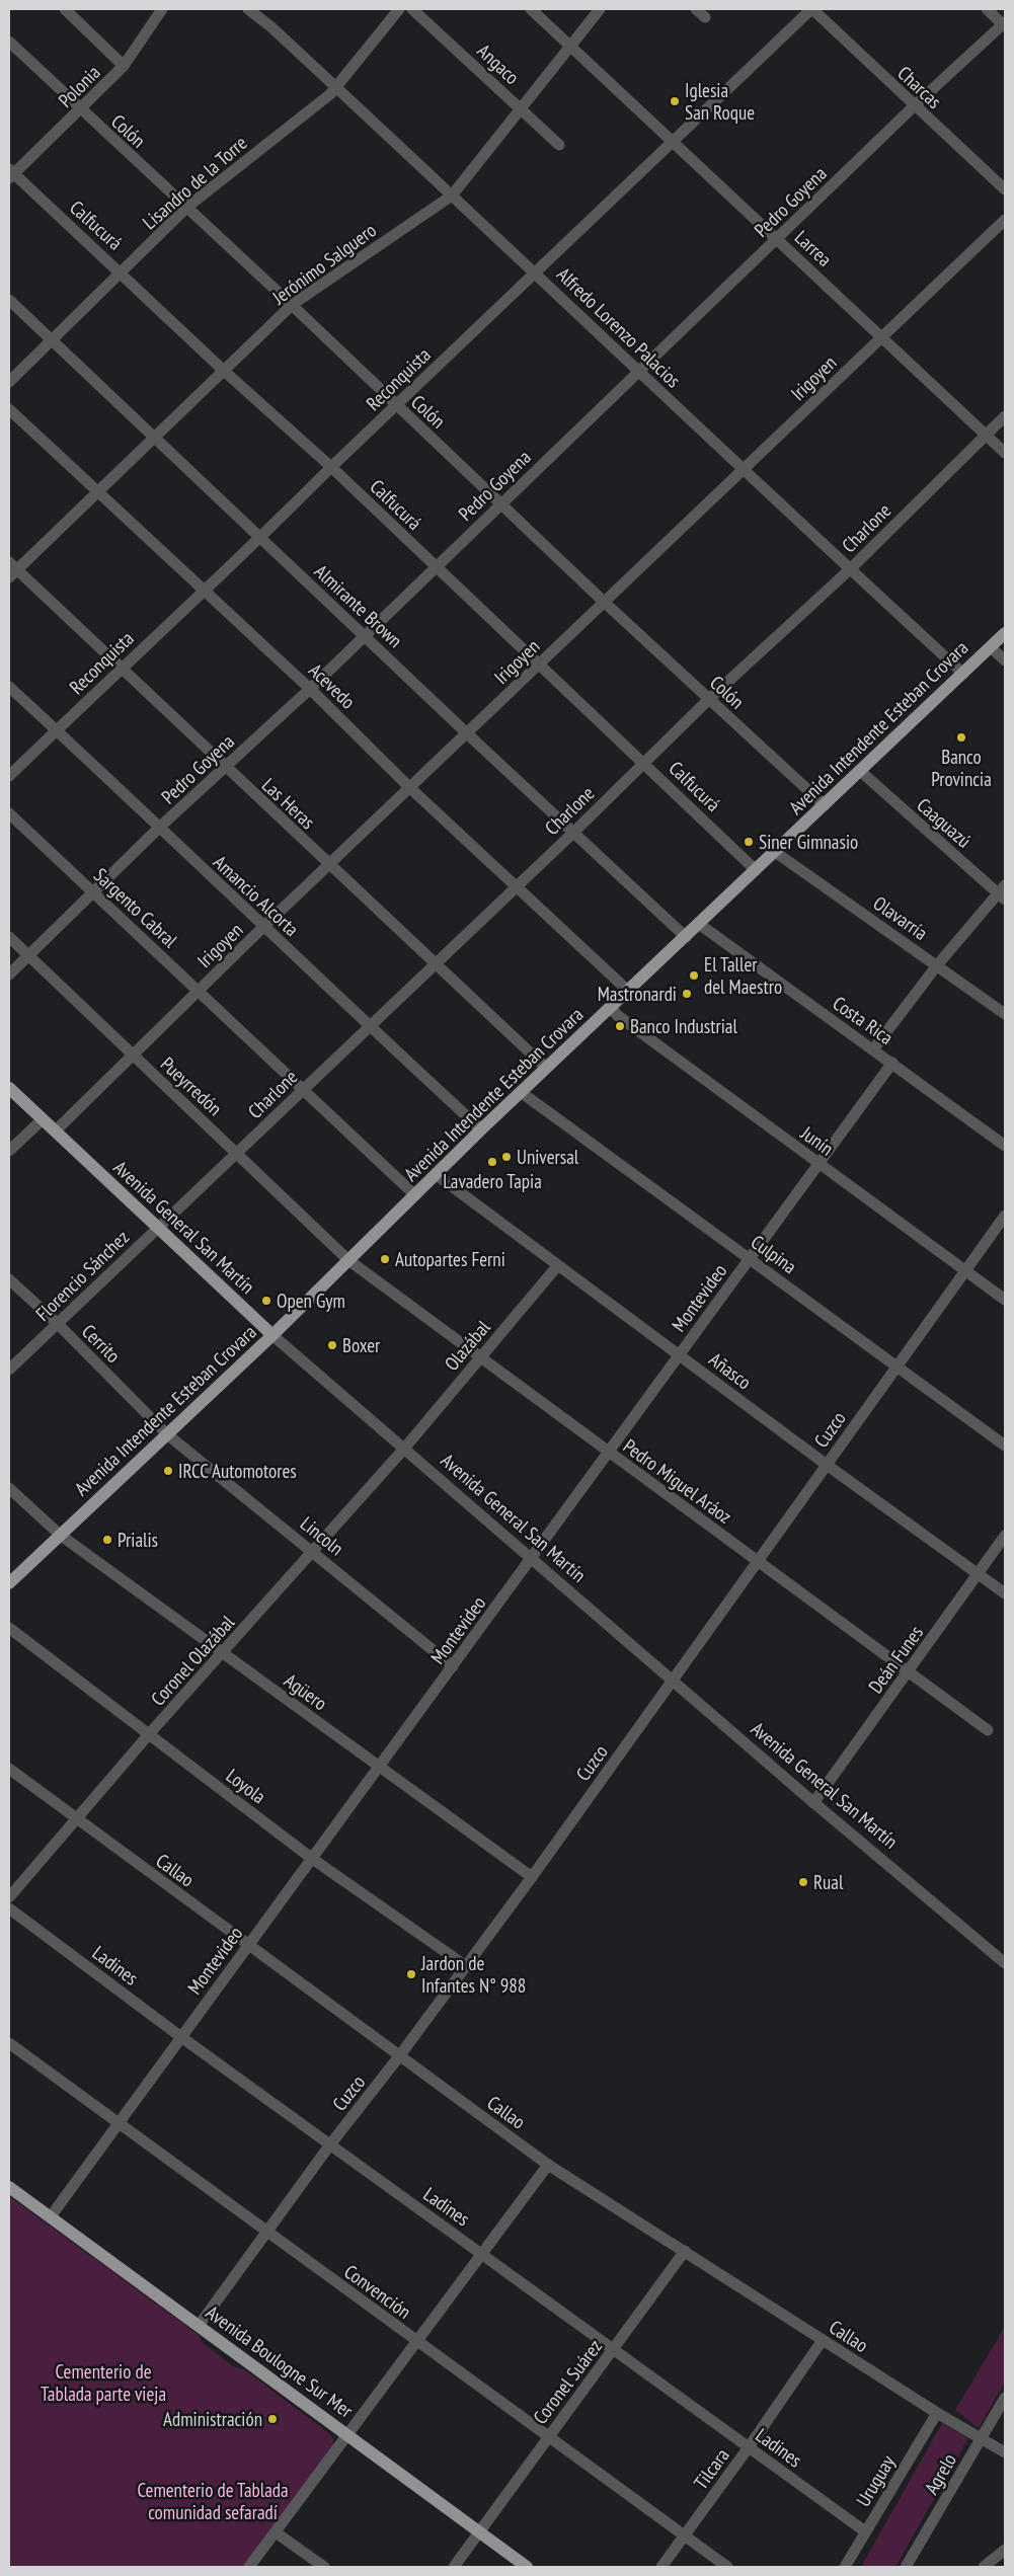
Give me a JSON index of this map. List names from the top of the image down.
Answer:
{
  "streets": {
    "main road": ["Avenida Intendente Esteban Crovara", "Avenida General San Martín", "Avenida Boulogne Sur Mer"],
    "street": [
      "Angaco",
      "Polonia",
      "Charcas",
      "Colón",
      "Lisandro de la Torre",
      "Pedro Goyena",
      "Calfucurá",
      "Larrea",
      "Jerónimo Salguero",
      "Alfredo Lorenzo Palacios",
      "Irigoyen",
      "Reconquista",
      "Charlone",
      "Almirante Brown",
      "Acevedo",
      "Las Heras",
      "Caaguazú",
      "Amancio Alcorta",
      "Sargento Cabral",
      "Olavarría",
      "Costa Rica",
      "Pueyrredón",
      "Junín",
      "Culpina",
      "Florencio Sánchez",
      "Montevideo",
      "Cerrito",
      "Olazábal",
      "Añasco",
      "Cuzco",
      "Pedro Miguel Aráoz",
      "Lincoln",
      "Deán Funes",
      "Coronel Olazábal",
      "Agüero",
      "Loyola",
      "Callao",
      "Ladines",
      "Convención",
      "Coronel Suárez",
      "Tilcara",
      "Agrelo",
      "Uruguay"
    ]
  },
  "crossings": [
    ["Angaco", "Jerónimo Salguero"],
    ["Polonia", "Colón"],
    ["Polonia", "Calfucurá"],
    ["Charcas", "Pedro Goyena"],
    ["Charcas", "Reconquista"],
    ["Colón", "Lisandro de la Torre"],
    ["Colón", "Pedro Goyena"],
    ["Colón", "Jerónimo Salguero"],
    ["Colón", "Irigoyen"],
    ["Colón", "Reconquista"],
    ["Colón", "Charlone"],
    ["Colón", "Avenida Intendente Esteban Crovara"],
    ["Lisandro de la Torre", "Calfucurá"],
    ["Lisandro de la Torre", "Alfredo Lorenzo Palacios"],
    ["Lisandro de la Torre", "Almirante Brown"],
    ["Pedro Goyena", "Calfucurá"],
    ["Pedro Goyena", "Larrea"],
    ["Pedro Goyena", "Alfredo Lorenzo Palacios"],
    ["Pedro Goyena", "Almirante Brown"],
    ["Pedro Goyena", "Acevedo"],
    ["Pedro Goyena", "Las Heras"],
    ["Pedro Goyena", "Amancio Alcorta"],
    ["Pedro Goyena", "Sargento Cabral"],
    ["Pedro Goyena", "Pueyrredón"],
    ["Calfucurá", "Jerónimo Salguero"],
    ["Calfucurá", "Irigoyen"],
    ["Calfucurá", "Reconquista"],
    ["Calfucurá", "Charlone"],
    ["Calfucurá", "Avenida Intendente Esteban Crovara"],
    ["Larrea", "Jerónimo Salguero"],
    ["Larrea", "Irigoyen"],
    ["Larrea", "Reconquista"],
    ["Larrea", "Charlone"],
    ["Jerónimo Salguero", "Alfredo Lorenzo Palacios"],
    ["Jerónimo Salguero", "Almirante Brown"],
    ["Jerónimo Salguero", "Acevedo"],
    ["Jerónimo Salguero", "Las Heras"],
    ["Alfredo Lorenzo Palacios", "Irigoyen"],
    ["Alfredo Lorenzo Palacios", "Reconquista"],
    ["Alfredo Lorenzo Palacios", "Charlone"],
    ["Alfredo Lorenzo Palacios", "Avenida Intendente Esteban Crovara"],
    ["Irigoyen", "Almirante Brown"],
    ["Irigoyen", "Acevedo"],
    ["Irigoyen", "Las Heras"],
    ["Irigoyen", "Amancio Alcorta"],
    ["Irigoyen", "Sargento Cabral"],
    ["Irigoyen", "Pueyrredón"],
    ["Irigoyen", "Avenida General San Martín"],
    ["Reconquista", "Almirante Brown"],
    ["Reconquista", "Acevedo"],
    ["Reconquista", "Las Heras"],
    ["Reconquista", "Amancio Alcorta"],
    ["Charlone", "Almirante Brown"],
    ["Charlone", "Acevedo"],
    ["Charlone", "Las Heras"],
    ["Charlone", "Amancio Alcorta"],
    ["Charlone", "Sargento Cabral"],
    ["Charlone", "Pueyrredón"],
    ["Charlone", "Avenida General San Martín"],
    ["Charlone", "Florencio Sánchez"],
    ["Almirante Brown", "Avenida Intendente Esteban Crovara"],
    ["Acevedo", "Avenida Intendente Esteban Crovara"],
    ["Avenida Intendente Esteban Crovara", "Las Heras"],
    ["Avenida Intendente Esteban Crovara", "Caaguazú"],
    ["Avenida Intendente Esteban Crovara", "Amancio Alcorta"],
    ["Avenida Intendente Esteban Crovara", "Sargento Cabral"],
    ["Avenida Intendente Esteban Crovara", "Olavarría"],
    ["Avenida Intendente Esteban Crovara", "Costa Rica"],
    ["Avenida Intendente Esteban Crovara", "Pueyrredón"],
    ["Avenida Intendente Esteban Crovara", "Junín"],
    ["Avenida Intendente Esteban Crovara", "Avenida General San Martín"],
    ["Avenida Intendente Esteban Crovara", "Culpina"],
    ["Avenida Intendente Esteban Crovara", "Cerrito"],
    ["Avenida Intendente Esteban Crovara", "Añasco"],
    ["Avenida Intendente Esteban Crovara", "Pedro Miguel Aráoz"],
    ["Avenida Intendente Esteban Crovara", "Lincoln"],
    ["Avenida Intendente Esteban Crovara", "Agüero"],
    ["Costa Rica", "Montevideo"],
    ["Pueyrredón", "Pedro Miguel Aráoz"],
    ["Junín", "Montevideo"],
    ["Junín", "Cuzco"],
    ["Avenida General San Martín", "Florencio Sánchez"],
    ["Avenida General San Martín", "Montevideo"],
    ["Avenida General San Martín", "Olazábal"],
    ["Avenida General San Martín", "Cuzco"],
    ["Avenida General San Martín", "Deán Funes"],
    ["Avenida General San Martín", "Coronel Olazábal"],
    ["Culpina", "Montevideo"],
    ["Culpina", "Cuzco"],
    ["Florencio Sánchez", "Cerrito"],
    ["Montevideo", "Añasco"],
    ["Montevideo", "Pedro Miguel Aráoz"],
    ["Montevideo", "Lincoln"],
    ["Montevideo", "Agüero"],
    ["Montevideo", "Loyola"],
    ["Montevideo", "Callao"],
    ["Montevideo", "Ladines"],
    ["Montevideo", "Convención"],
    ["Montevideo", "Avenida Boulogne Sur Mer"],
    ["Cerrito", "Lincoln"],
    ["Olazábal", "Añasco"],
    ["Olazábal", "Pedro Miguel Aráoz"],
    ["Olazábal", "Coronel Olazábal"],
    ["Añasco", "Cuzco"],
    ["Añasco", "Deán Funes"],
    ["Cuzco", "Pedro Miguel Aráoz"],
    ["Cuzco", "Agüero"],
    ["Cuzco", "Loyola"],
    ["Cuzco", "Callao"],
    ["Cuzco", "Ladines"],
    ["Cuzco", "Convención"],
    ["Cuzco", "Avenida Boulogne Sur Mer"],
    ["Pedro Miguel Aráoz", "Deán Funes"],
    ["Lincoln", "Coronel Olazábal"],
    ["Coronel Olazábal", "Agüero"],
    ["Coronel Olazábal", "Loyola"],
    ["Coronel Olazábal", "Callao"],
    ["Callao", "Coronel Suárez"],
    ["Callao", "Tilcara"],
    ["Callao", "Agrelo"],
    ["Callao", "Uruguay"],
    ["Ladines", "Coronel Suárez"],
    ["Ladines", "Tilcara"],
    ["Ladines", "Uruguay"],
    ["Convención", "Coronel Suárez"],
    ["Convención", "Tilcara"],
    ["Avenida Boulogne Sur Mer", "Coronel Suárez"]
  ],
  "parks": ["Cementerio de Tablada parte vieja", "Cementerio de Tablada comunidad sefaradí"],
  "places": [
    "Iglesia San Roque",
    "Banco Provincia",
    "Siner Gimnasio",
    "El Taller del Maestro",
    "Mastronardi",
    "Banco Industrial",
    "Universal",
    "Lavadero Tapia",
    "Autopartes Ferni",
    "Open Gym",
    "Boxer",
    "IRCC Automotores",
    "Prialis",
    "Rual",
    "Jardon de Infantes N° 988",
    "Administración"
  ]
}
